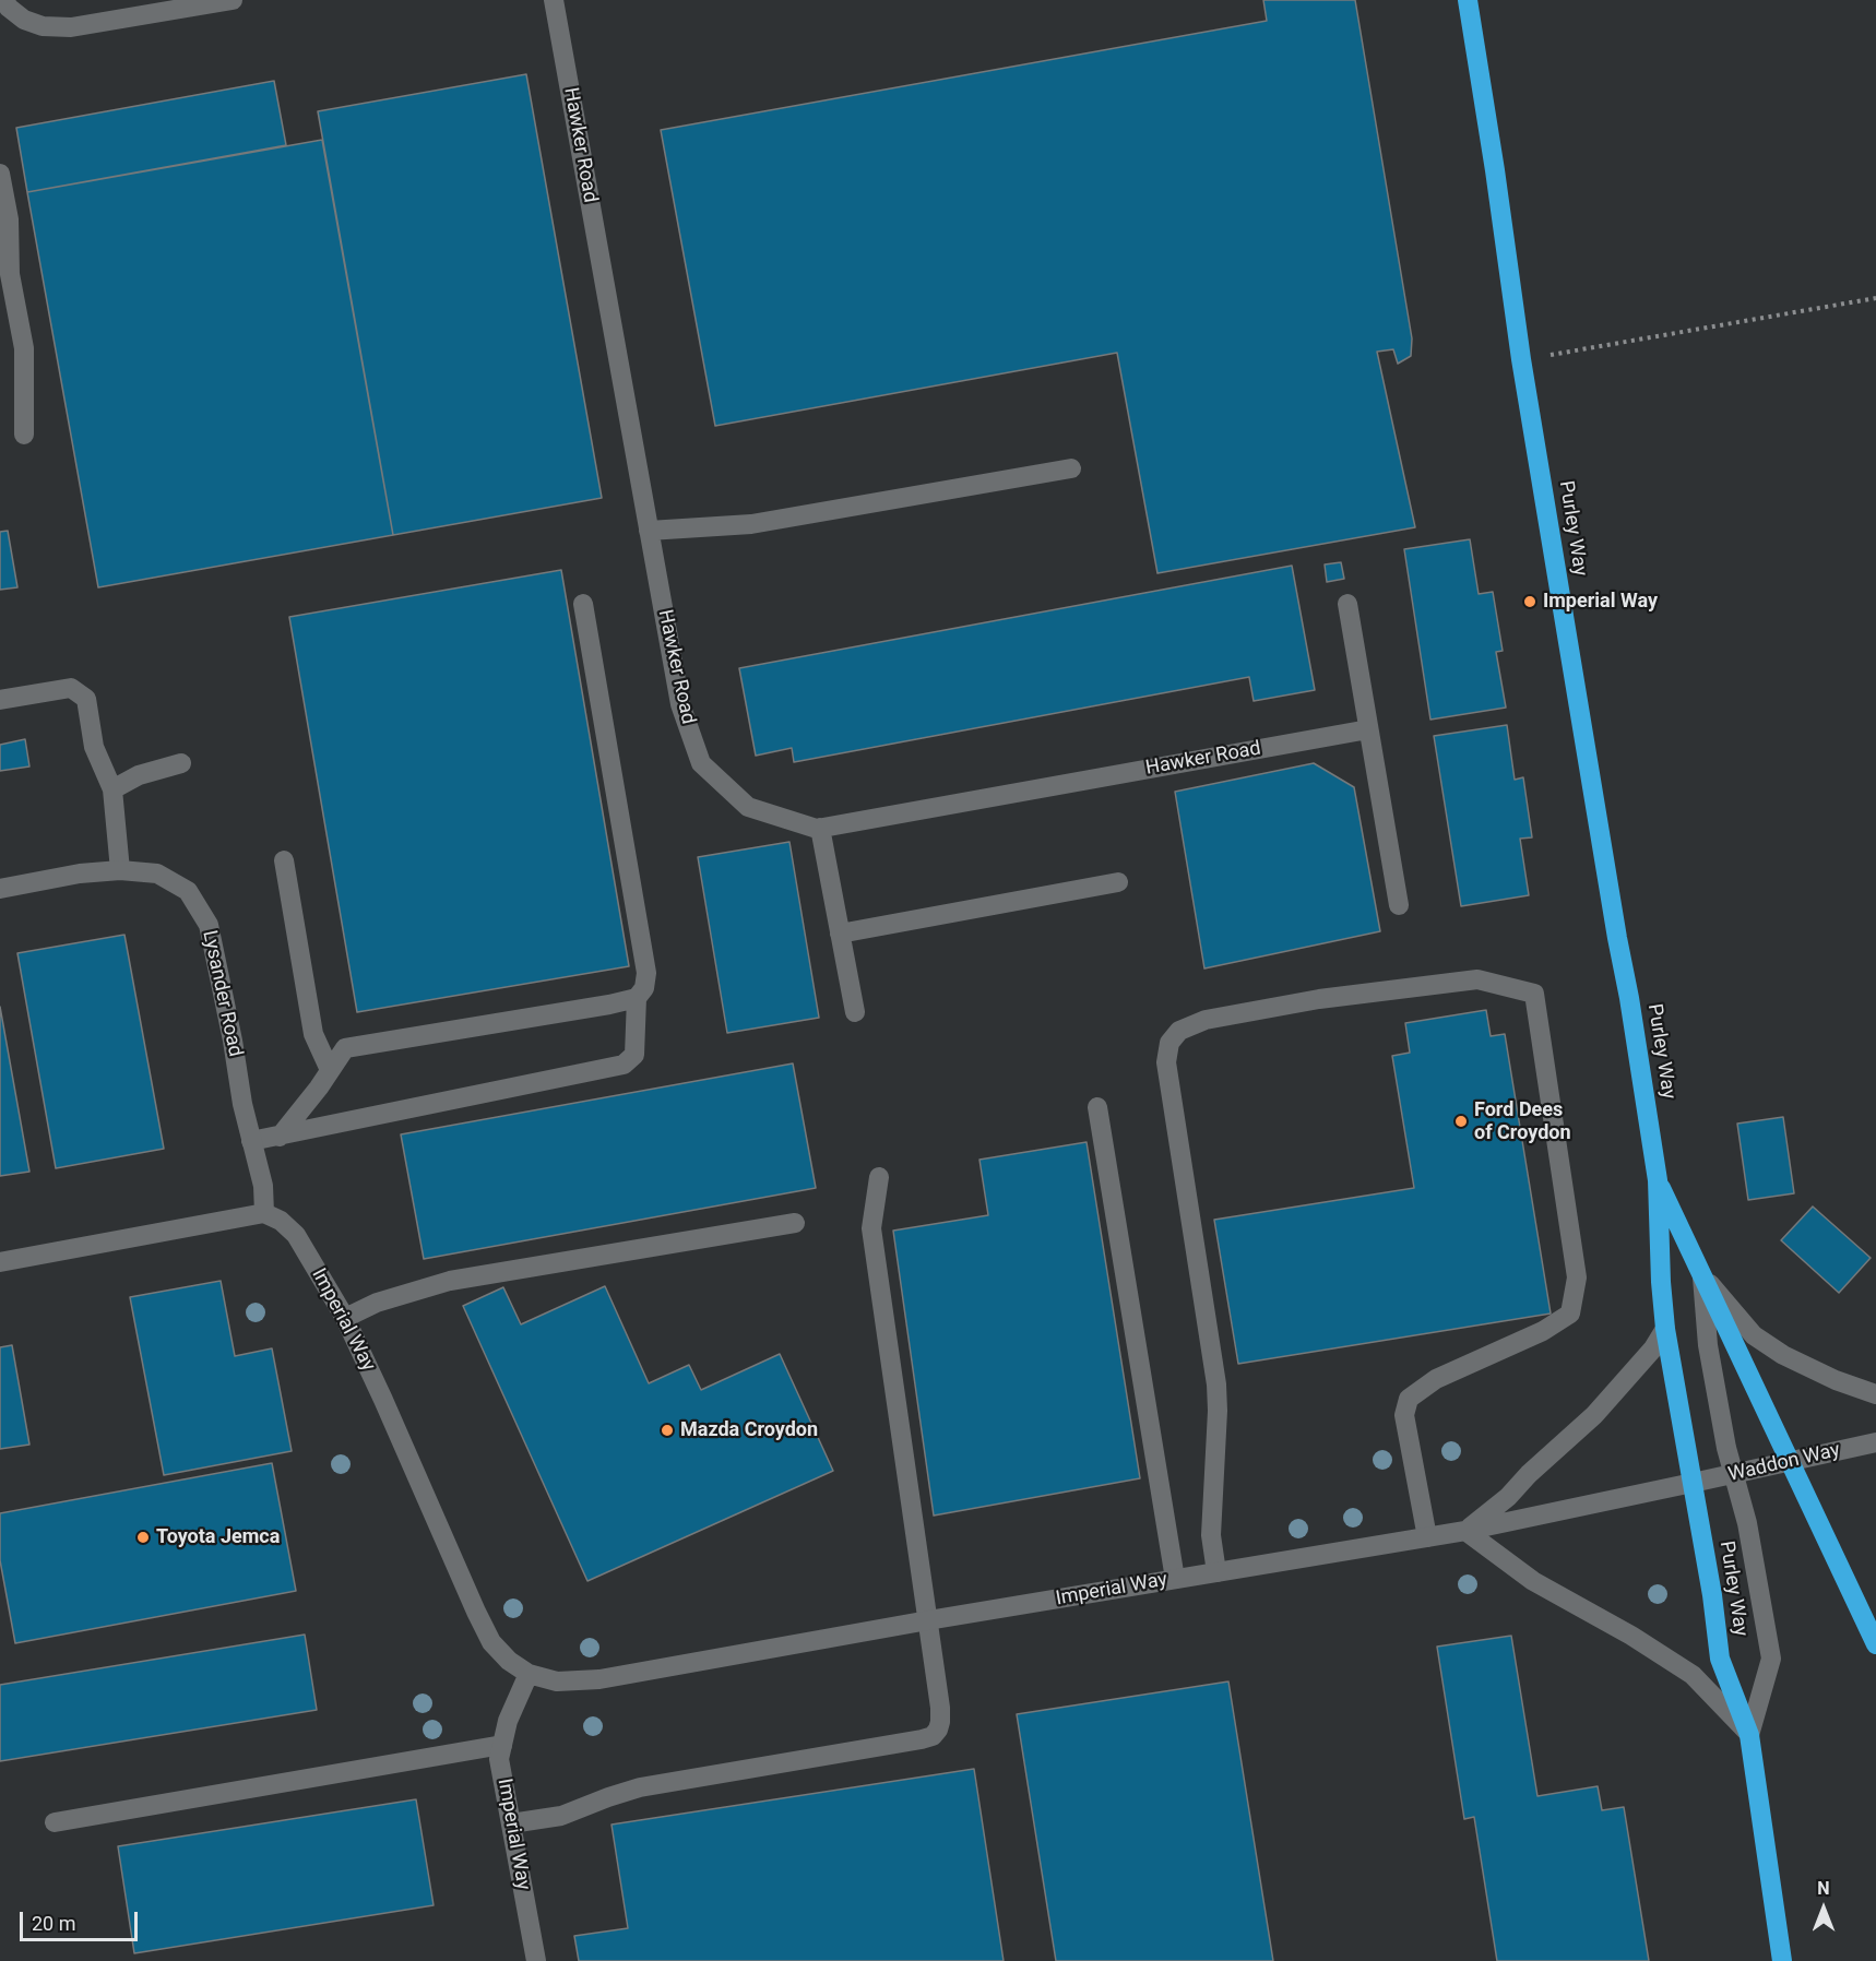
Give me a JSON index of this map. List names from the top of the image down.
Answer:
{
  "streets": {
    "highway": ["Purley Way"],
    "street": [
      "Hawker Road",
      "Lysander Road",
      "Imperial Way",
      "Waddon Way"
    ]
  },
  "crossings": [
    ["Purley Way", "Imperial Way"],
    ["Purley Way", "Waddon Way"],
    ["Lysander Road", "Imperial Way"],
    ["Imperial Way", "Waddon Way"]
  ],
  "places": [
    "Imperial Way",
    "Ford Dees of Croydon",
    "Mazda Croydon",
    "Toyota Jemca"
  ],
  "scale_bar": "20 m",
  "north": "top"
}
